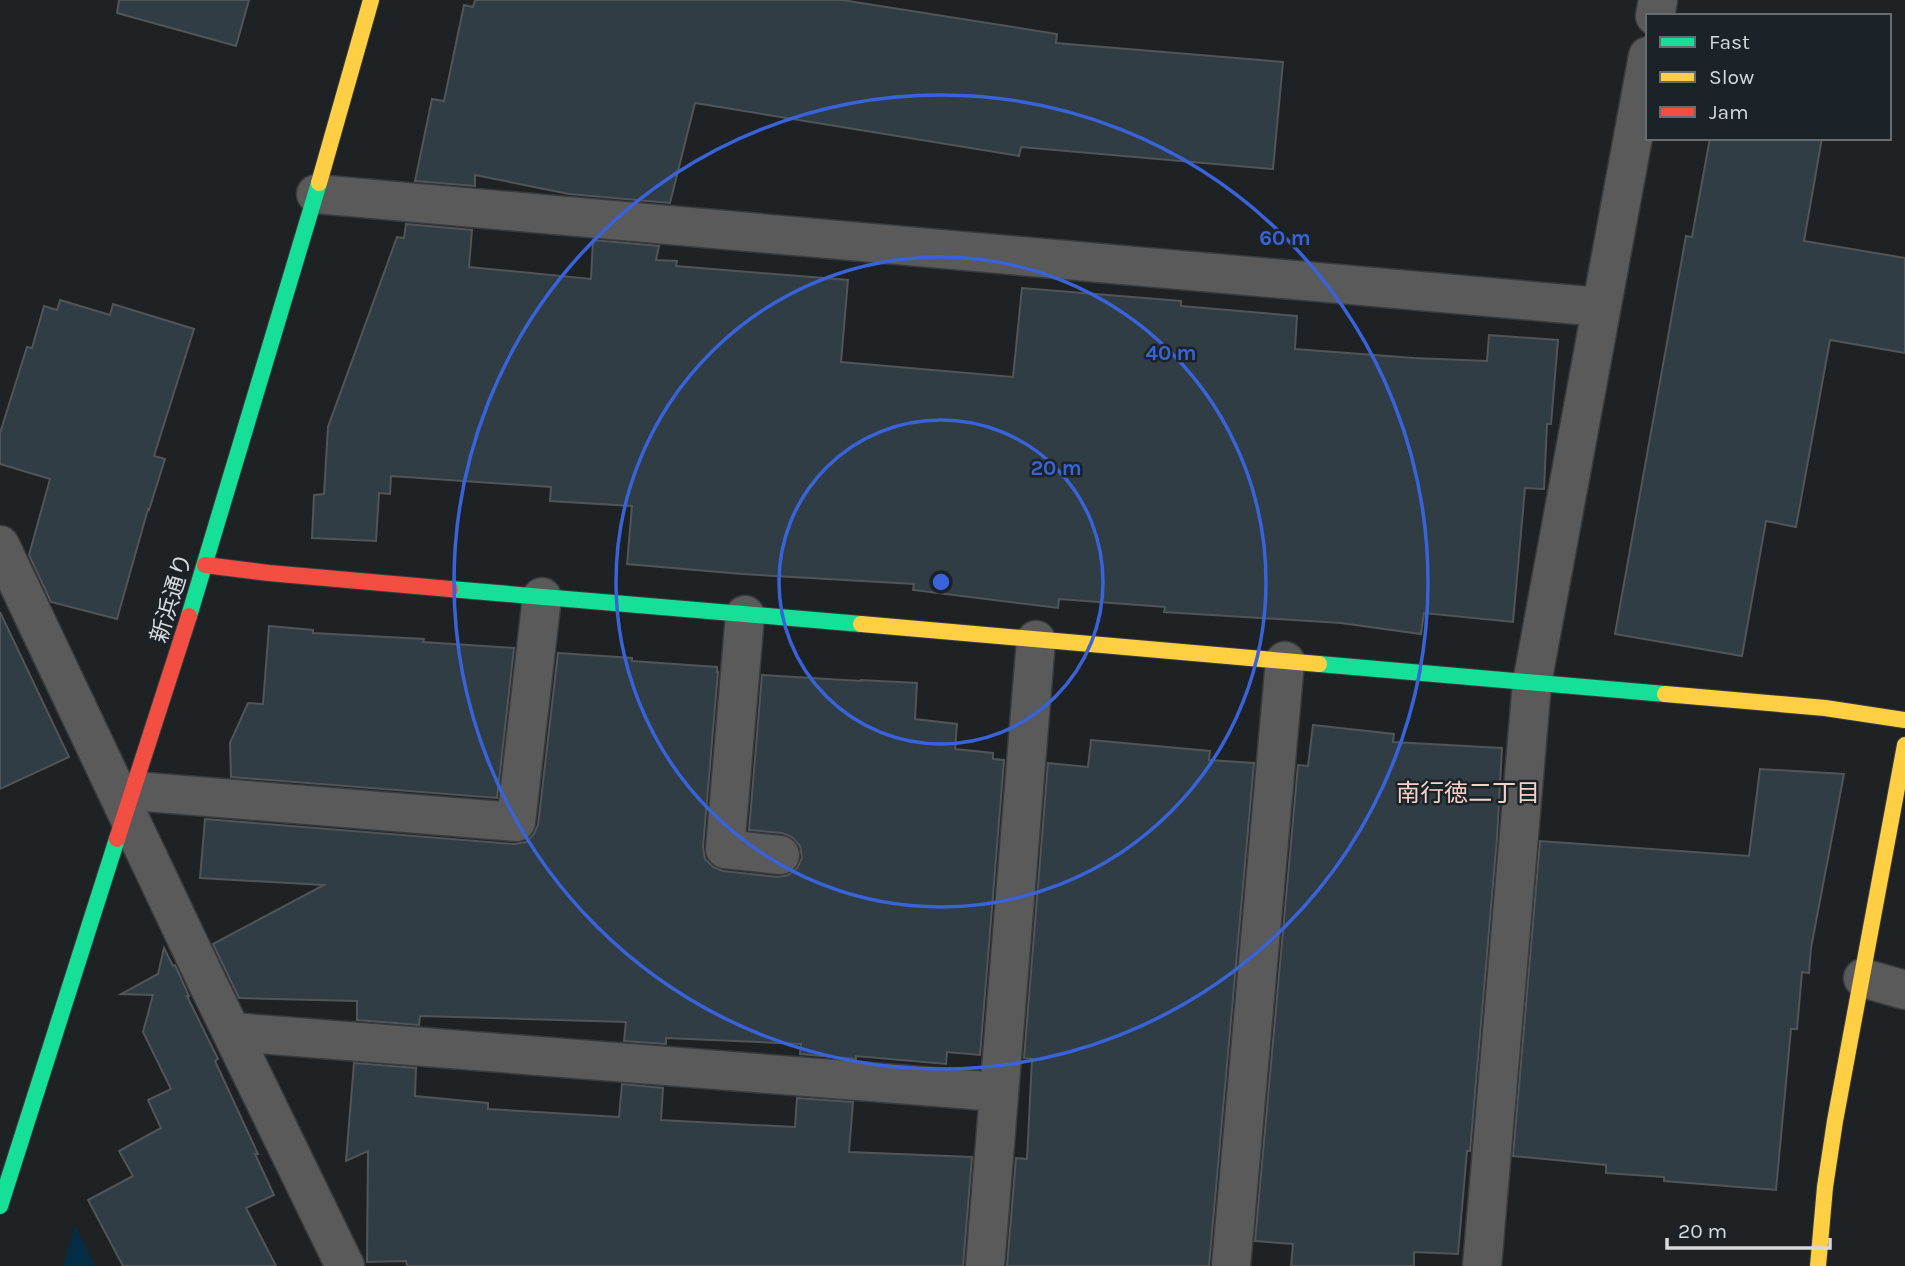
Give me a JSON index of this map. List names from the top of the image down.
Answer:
{
  "streets": {
    "street": ["新浜通り"]
  },
  "districts": ["南行徳二丁目"],
  "legend": ["Fast", "Slow", "Jam"],
  "scale_bar": "20 m",
  "rings": ["60 m", "40 m", "20 m"]
}
